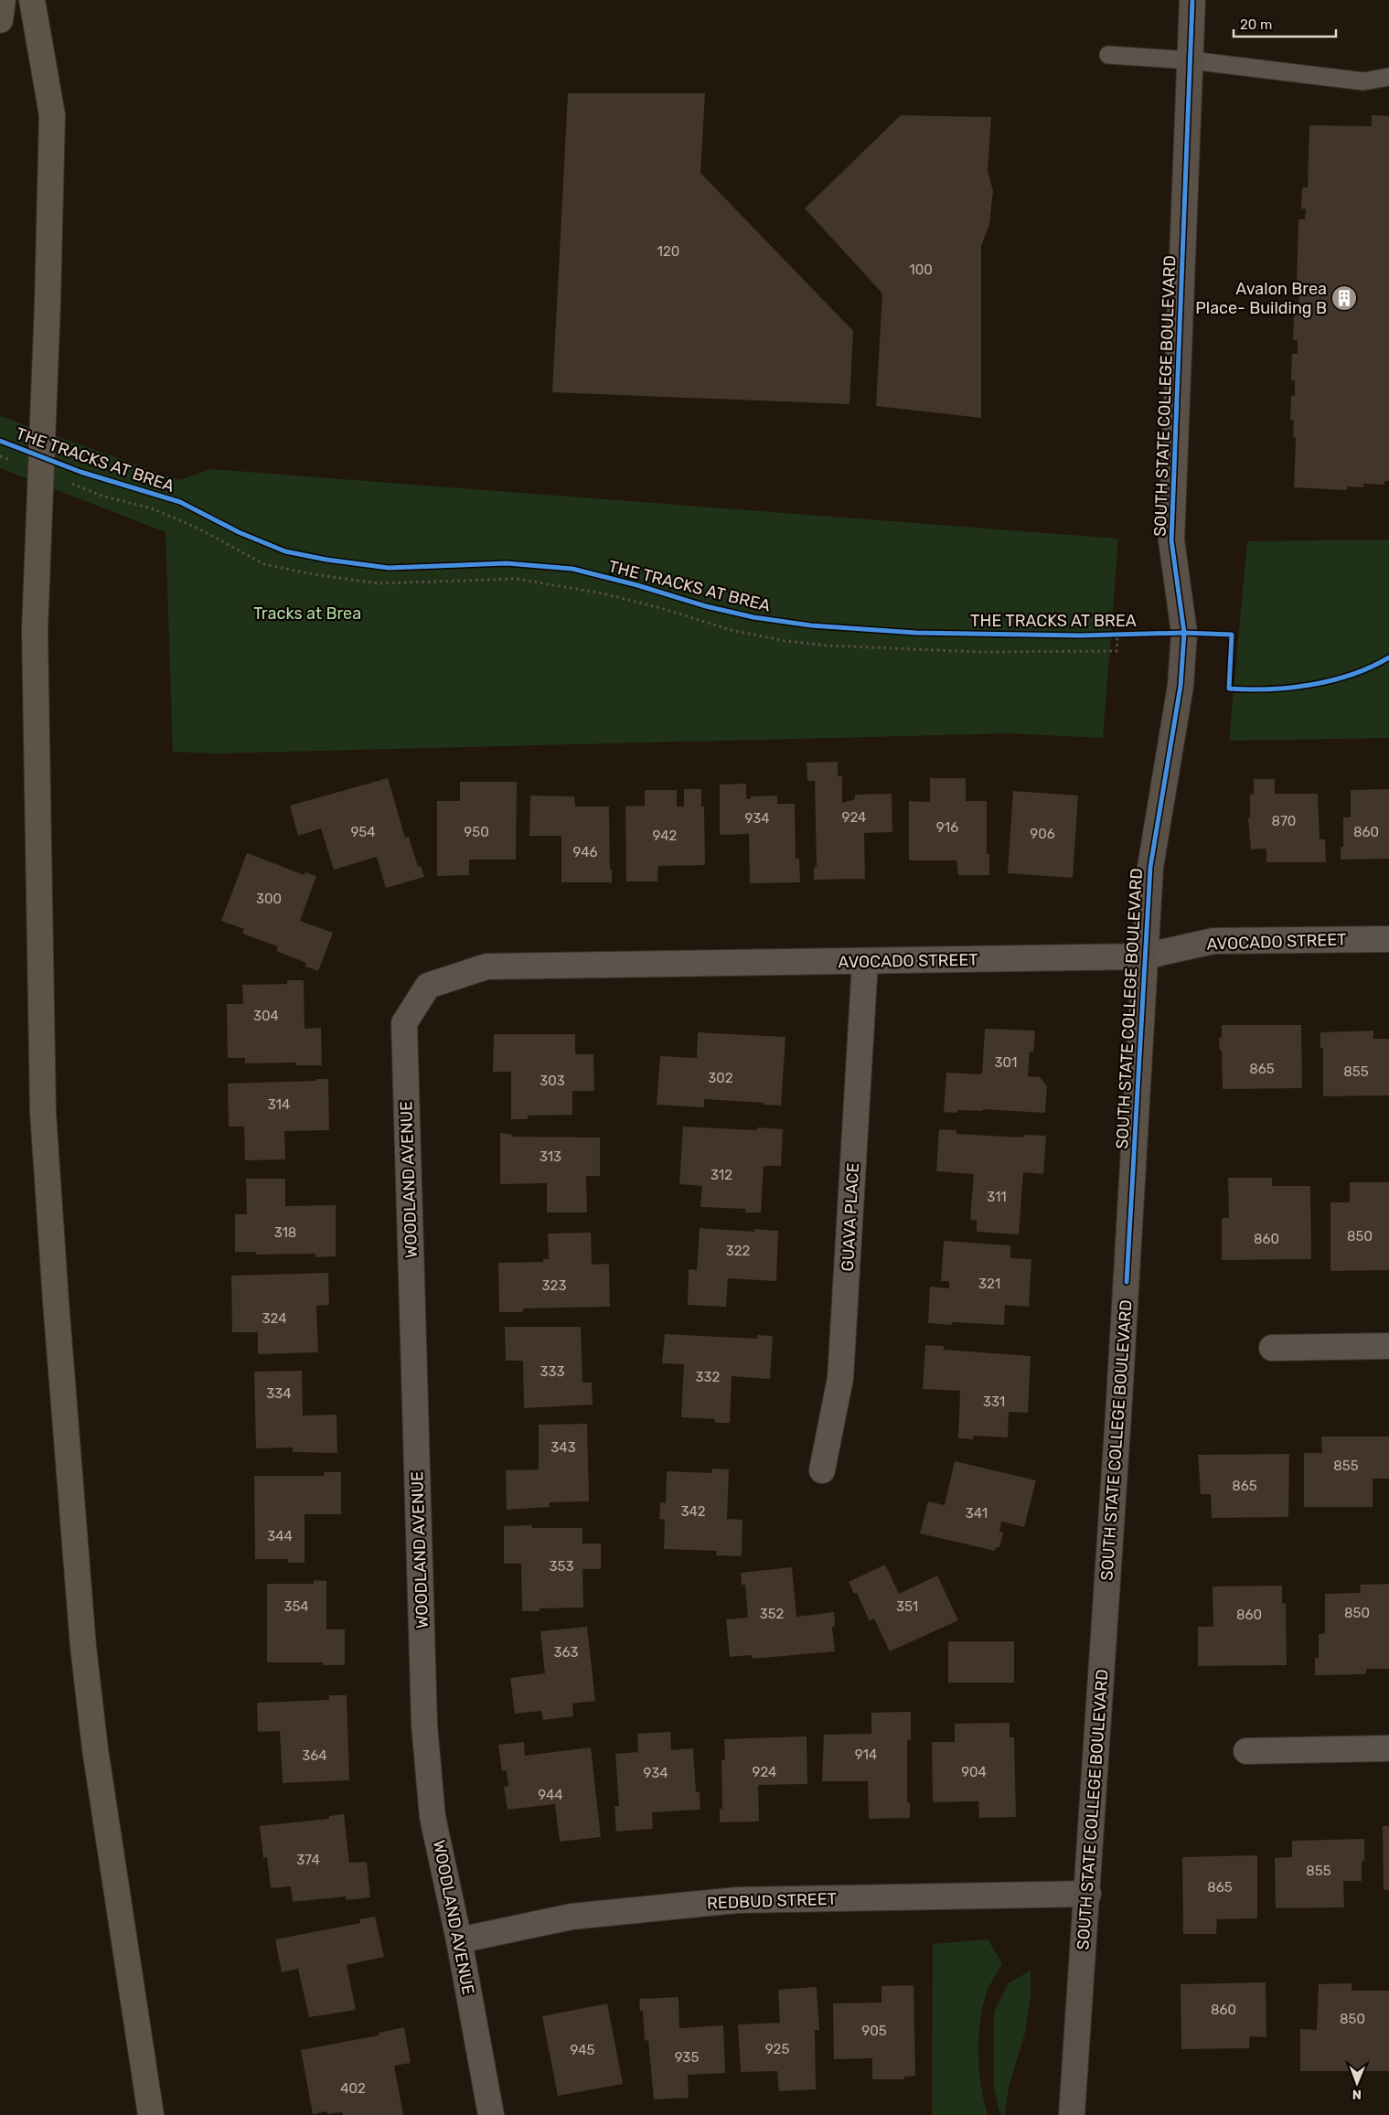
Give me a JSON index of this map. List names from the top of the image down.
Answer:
{
  "streets": {
    "main road": ["SOUTH STATE COLLEGE BOULEVARD"],
    "street": [
      "AVOCADO STREET",
      "WOODLAND AVENUE",
      "GUAVA PLACE",
      "REDBUD STREET"
    ],
    "cycle path": ["THE TRACKS AT BREA"]
  },
  "crossings": [
    ["SOUTH STATE COLLEGE BOULEVARD", "AVOCADO STREET"],
    ["SOUTH STATE COLLEGE BOULEVARD", "REDBUD STREET"],
    ["AVOCADO STREET", "WOODLAND AVENUE"],
    ["AVOCADO STREET", "GUAVA PLACE"],
    ["WOODLAND AVENUE", "REDBUD STREET"]
  ],
  "parks": ["Tracks at Brea"],
  "places": {
    "building": ["Avalon Brea Place- Building B"]
  },
  "house_numbers": [
    "120",
    "100",
    "924",
    "934",
    "870",
    "916",
    "954",
    "950",
    "860",
    "906",
    "942",
    "946",
    "300",
    "304",
    "301",
    "865",
    "855",
    "302",
    "303",
    "314",
    "313",
    "312",
    "311",
    "318",
    "850",
    "860",
    "322",
    "321",
    "323",
    "324",
    "333",
    "332",
    "334",
    "331",
    "343",
    "855",
    "865",
    "342",
    "341",
    "344",
    "353",
    "354",
    "351",
    "850",
    "352",
    "860",
    "363",
    "914",
    "364",
    "924",
    "904",
    "934",
    "944",
    "374",
    "855",
    "865",
    "860",
    "850",
    "905",
    "925",
    "945",
    "935",
    "402"
  ],
  "scale_bar": "20 m",
  "north": "bottom"
}
